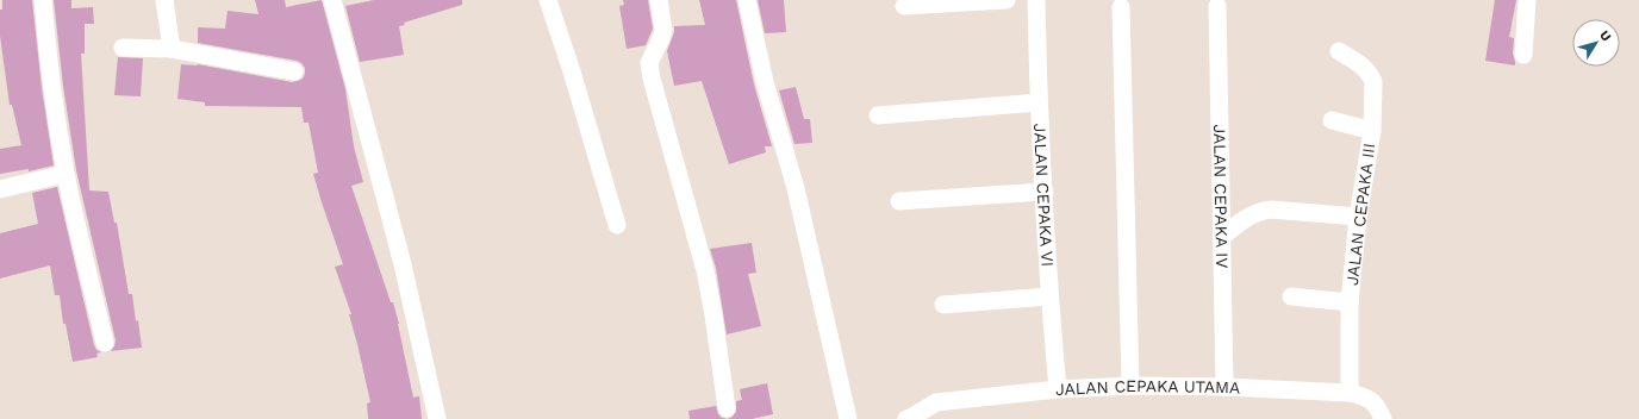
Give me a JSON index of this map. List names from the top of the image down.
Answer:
{
  "streets": {
    "street": [
      "JALAN CEPAKA VI",
      "JALAN CEPAKA IV",
      "JALAN CEPAKA III",
      "JALAN CEPAKA UTAMA"
    ]
  },
  "crossings": [
    ["JALAN CEPAKA VI", "JALAN CEPAKA UTAMA"],
    ["JALAN CEPAKA IV", "JALAN CEPAKA UTAMA"],
    ["JALAN CEPAKA III", "JALAN CEPAKA UTAMA"]
  ],
  "north": "top right"
}
